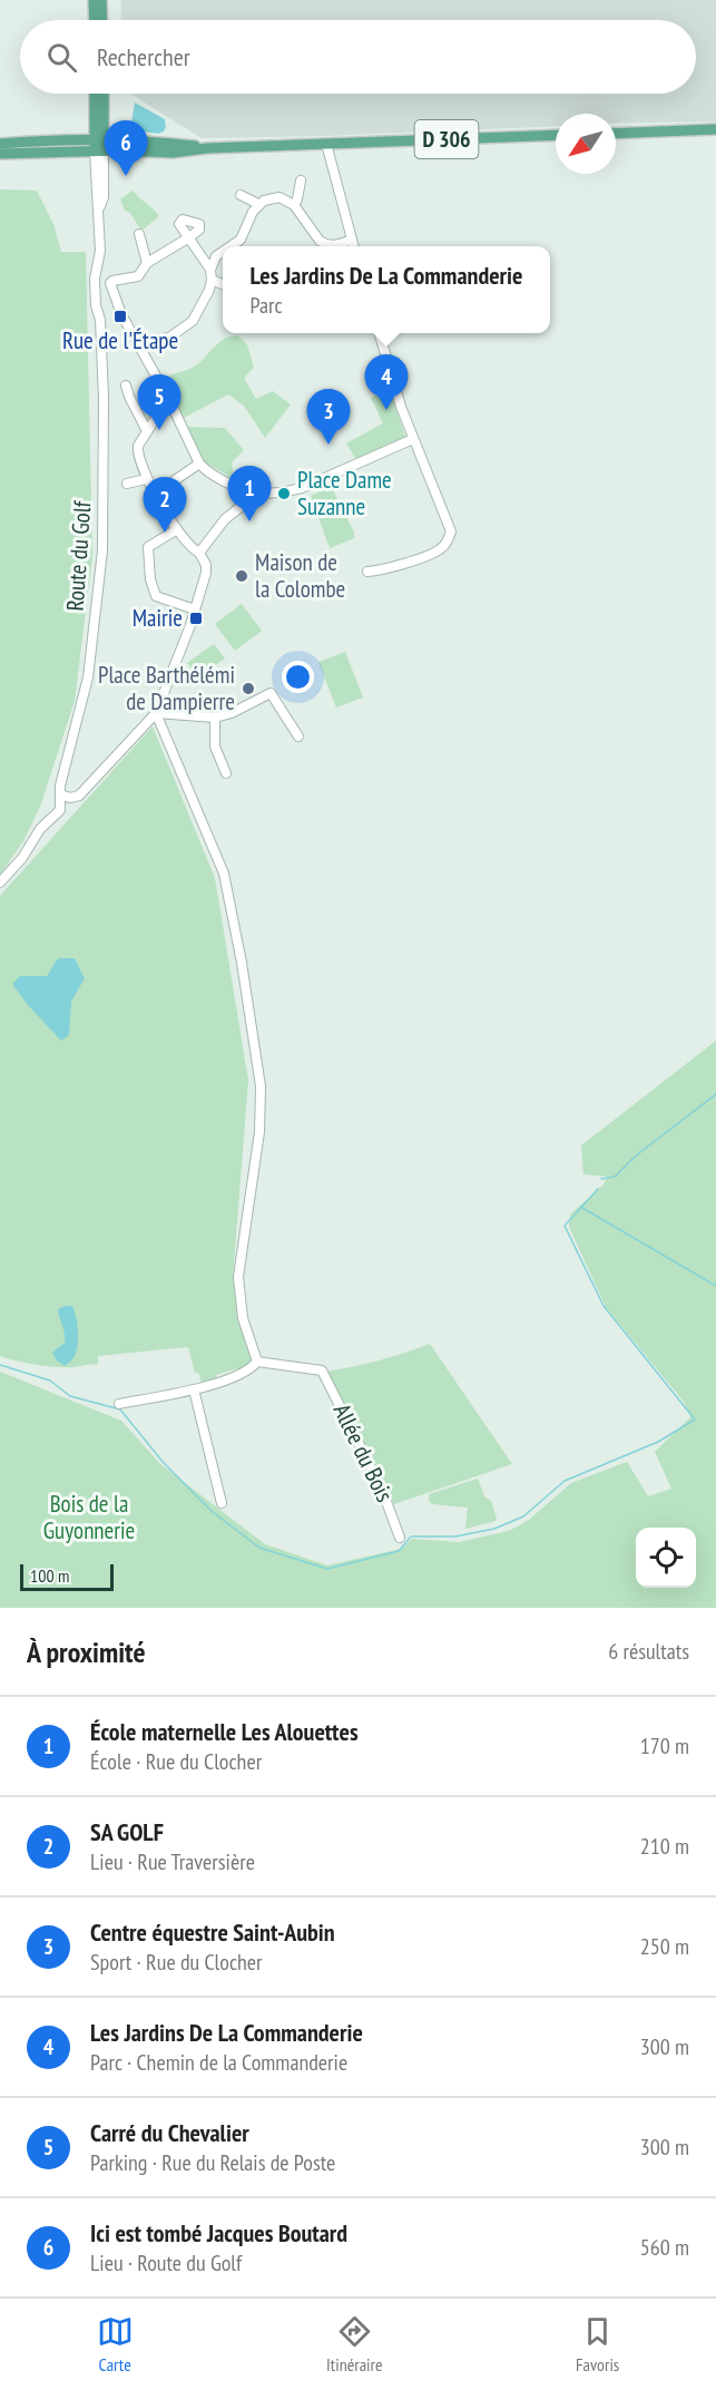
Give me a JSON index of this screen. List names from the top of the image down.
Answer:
{
  "streets": {
    "main road": ["D 306"],
    "street": ["Route du Golf", "Allée du Bois"]
  },
  "crossings": [
    ["D 306", "Route du Golf"]
  ],
  "parks": ["Bois de la Guyonnerie"],
  "places": {
    "transit": ["Rue de l'Étape", "Mairie"],
    "other": ["Place Dame Suzanne", "Maison de la Colombe", "Place Barthélémi de Dampierre"]
  },
  "scale_bar": "100 m",
  "north": "bottom left",
  "page": {
    "search": "Rechercher",
    "pins": [
      "6",
      "4",
      "5",
      "3",
      "1",
      "2"
    ],
    "popup": ["Les Jardins De La Commanderie", "Parc"],
    "scale": "100 m",
    "heading": ["À proximité", "6 résultats"],
    "list": [
      {
        "mark": "1",
        "name": "École maternelle Les Alouettes",
        "note": "École · Rue du Clocher",
        "value": "170 m"
      },
      {
        "mark": "2",
        "name": "SA GOLF",
        "note": "Lieu · Rue Traversière",
        "value": "210 m"
      },
      {
        "mark": "3",
        "name": "Centre équestre Saint-Aubin",
        "note": "Sport · Rue du Clocher",
        "value": "250 m"
      },
      {
        "mark": "4",
        "name": "Les Jardins De La Commanderie",
        "note": "Parc · Chemin de la Commanderie",
        "value": "300 m"
      },
      {
        "mark": "5",
        "name": "Carré du Chevalier",
        "note": "Parking · Rue du Relais de Poste",
        "value": "300 m"
      },
      {
        "mark": "6",
        "name": "Ici est tombé Jacques Boutard",
        "note": "Lieu · Route du Golf",
        "value": "560 m"
      }
    ],
    "nav": ["Carte", "Itinéraire", "Favoris"]
  }
}
